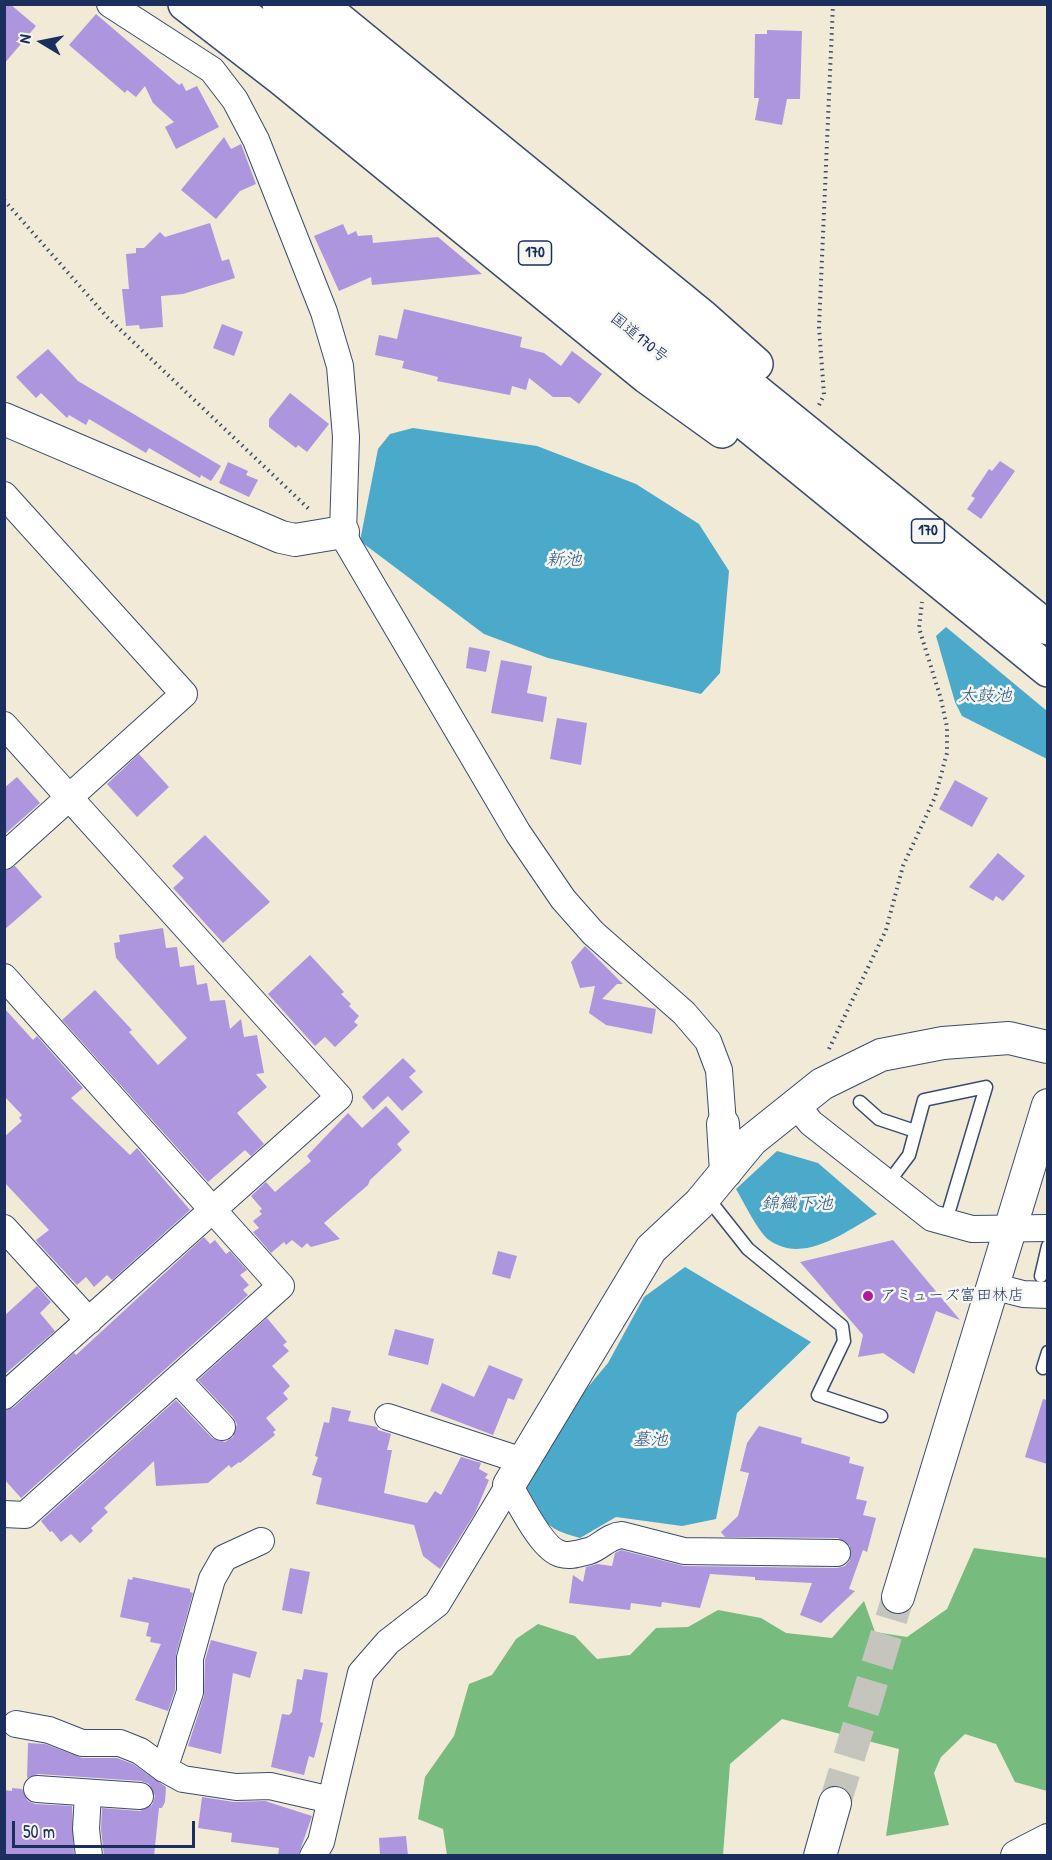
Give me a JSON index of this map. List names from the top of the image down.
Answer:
{
  "streets": {
    "highway": ["170", "国道170号"]
  },
  "water": [
    "新池",
    "太鼓池",
    "錦織下池",
    "墓池"
  ],
  "places": ["アミューズ富田林店"],
  "scale_bar": "50 m",
  "north": "left"
}
